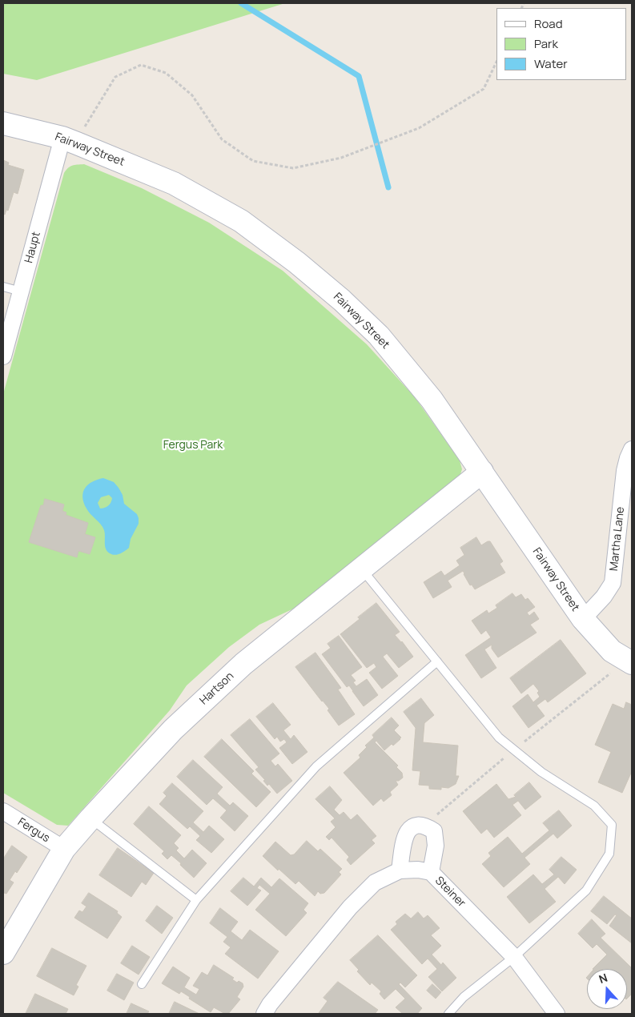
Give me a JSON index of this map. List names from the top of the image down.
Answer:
{
  "streets": {
    "street": [
      "Fairway Street",
      "Haupt",
      "Martha Lane",
      "Hartson",
      "Fergus",
      "Steiner"
    ]
  },
  "crossings": [
    ["Fairway Street", "Haupt"],
    ["Fairway Street", "Martha Lane"],
    ["Fairway Street", "Hartson"],
    ["Hartson", "Fergus"]
  ],
  "parks": ["Fergus Park"],
  "legend": ["Road", "Park", "Water"],
  "north": "top"
}
